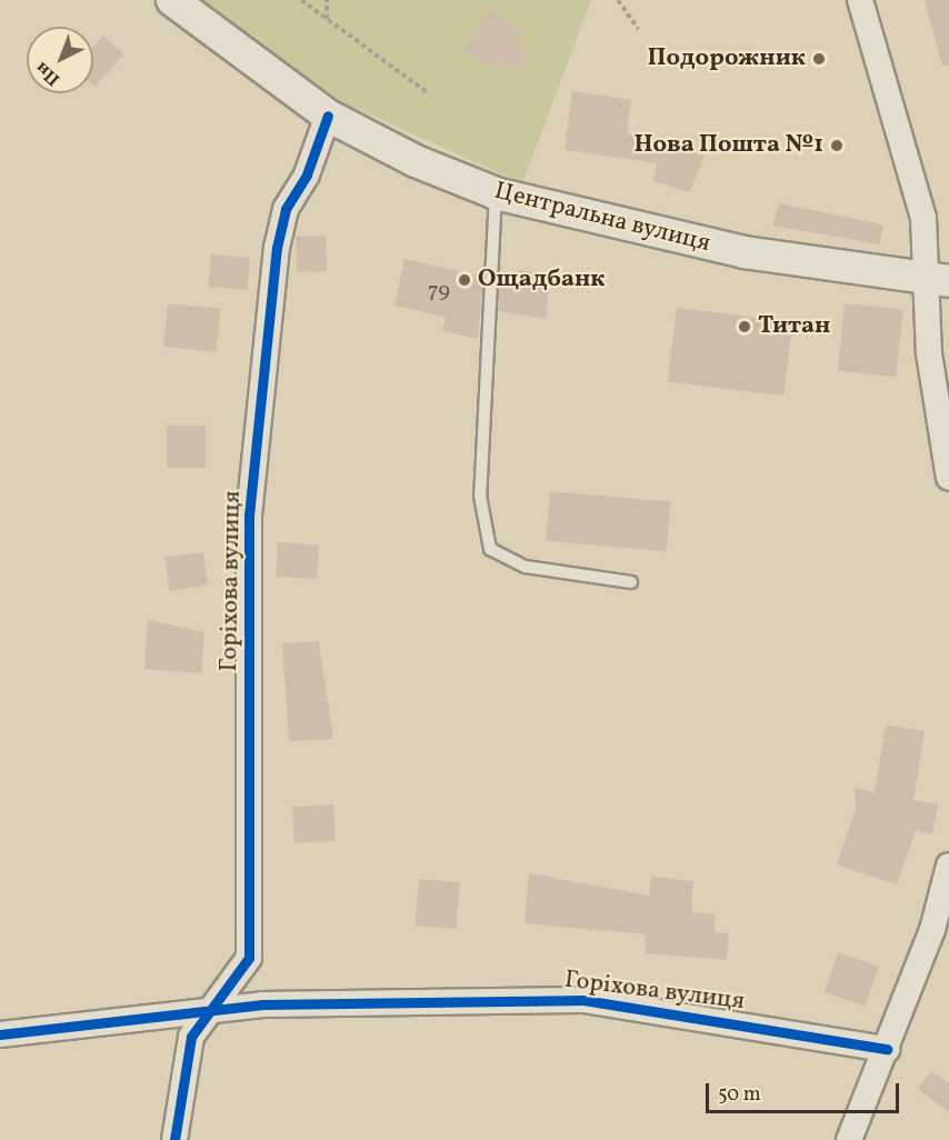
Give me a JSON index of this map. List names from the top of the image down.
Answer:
{
  "streets": {
    "street": ["Центральна вулиця", "Горіхова вулиця"]
  },
  "crossings": [
    ["Центральна вулиця", "Горіхова вулиця"]
  ],
  "places": [
    "Подорожник",
    "Нова Пошта №1",
    "Ощадбанк",
    "Титан"
  ],
  "house_numbers": ["79"],
  "scale_bar": "50 m",
  "north": "bottom left"
}
